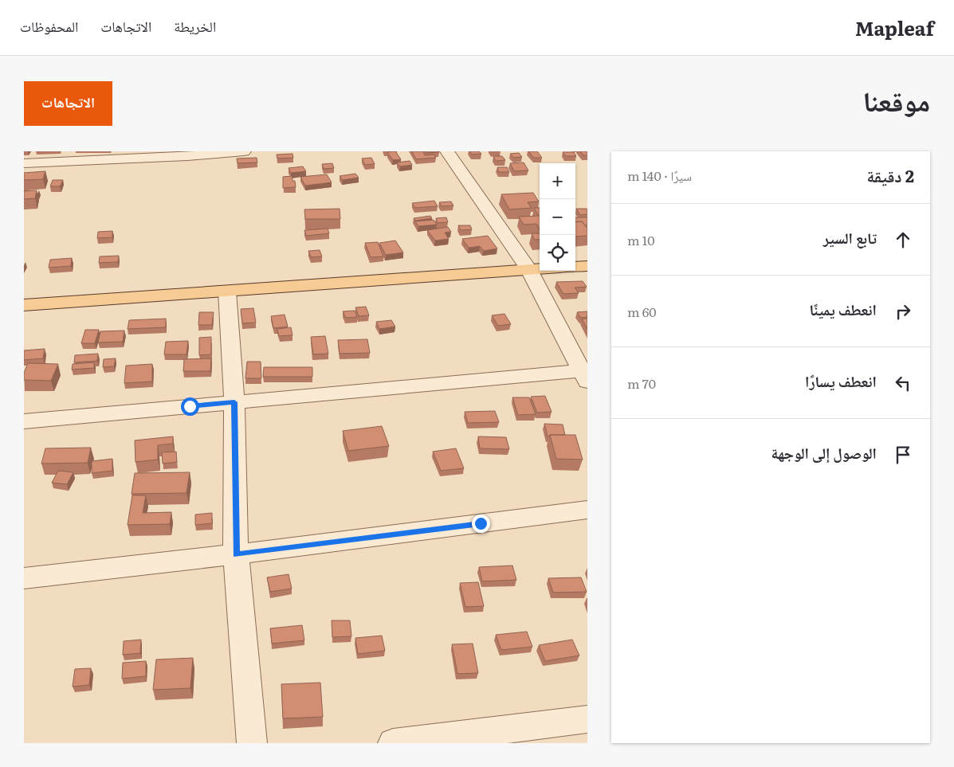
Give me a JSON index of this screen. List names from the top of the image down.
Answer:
{
  "page": {
    "header": "Mapleaf",
    "nav": ["الخريطة", "الاتجاهات", "المحفوظات"],
    "title": "موقعنا",
    "buttons": "الاتجاهات",
    "heading": ["2 دقيقة", "سيرًا · 140 m"],
    "map_buttons": ["+", "−"],
    "list": [
      ["تابع السير", "10 m"],
      ["انعطف يمينًا", "60 m"],
      ["انعطف يسارًا", "70 m"],
      "الوصول إلى الوجهة"
    ]
  }
}
